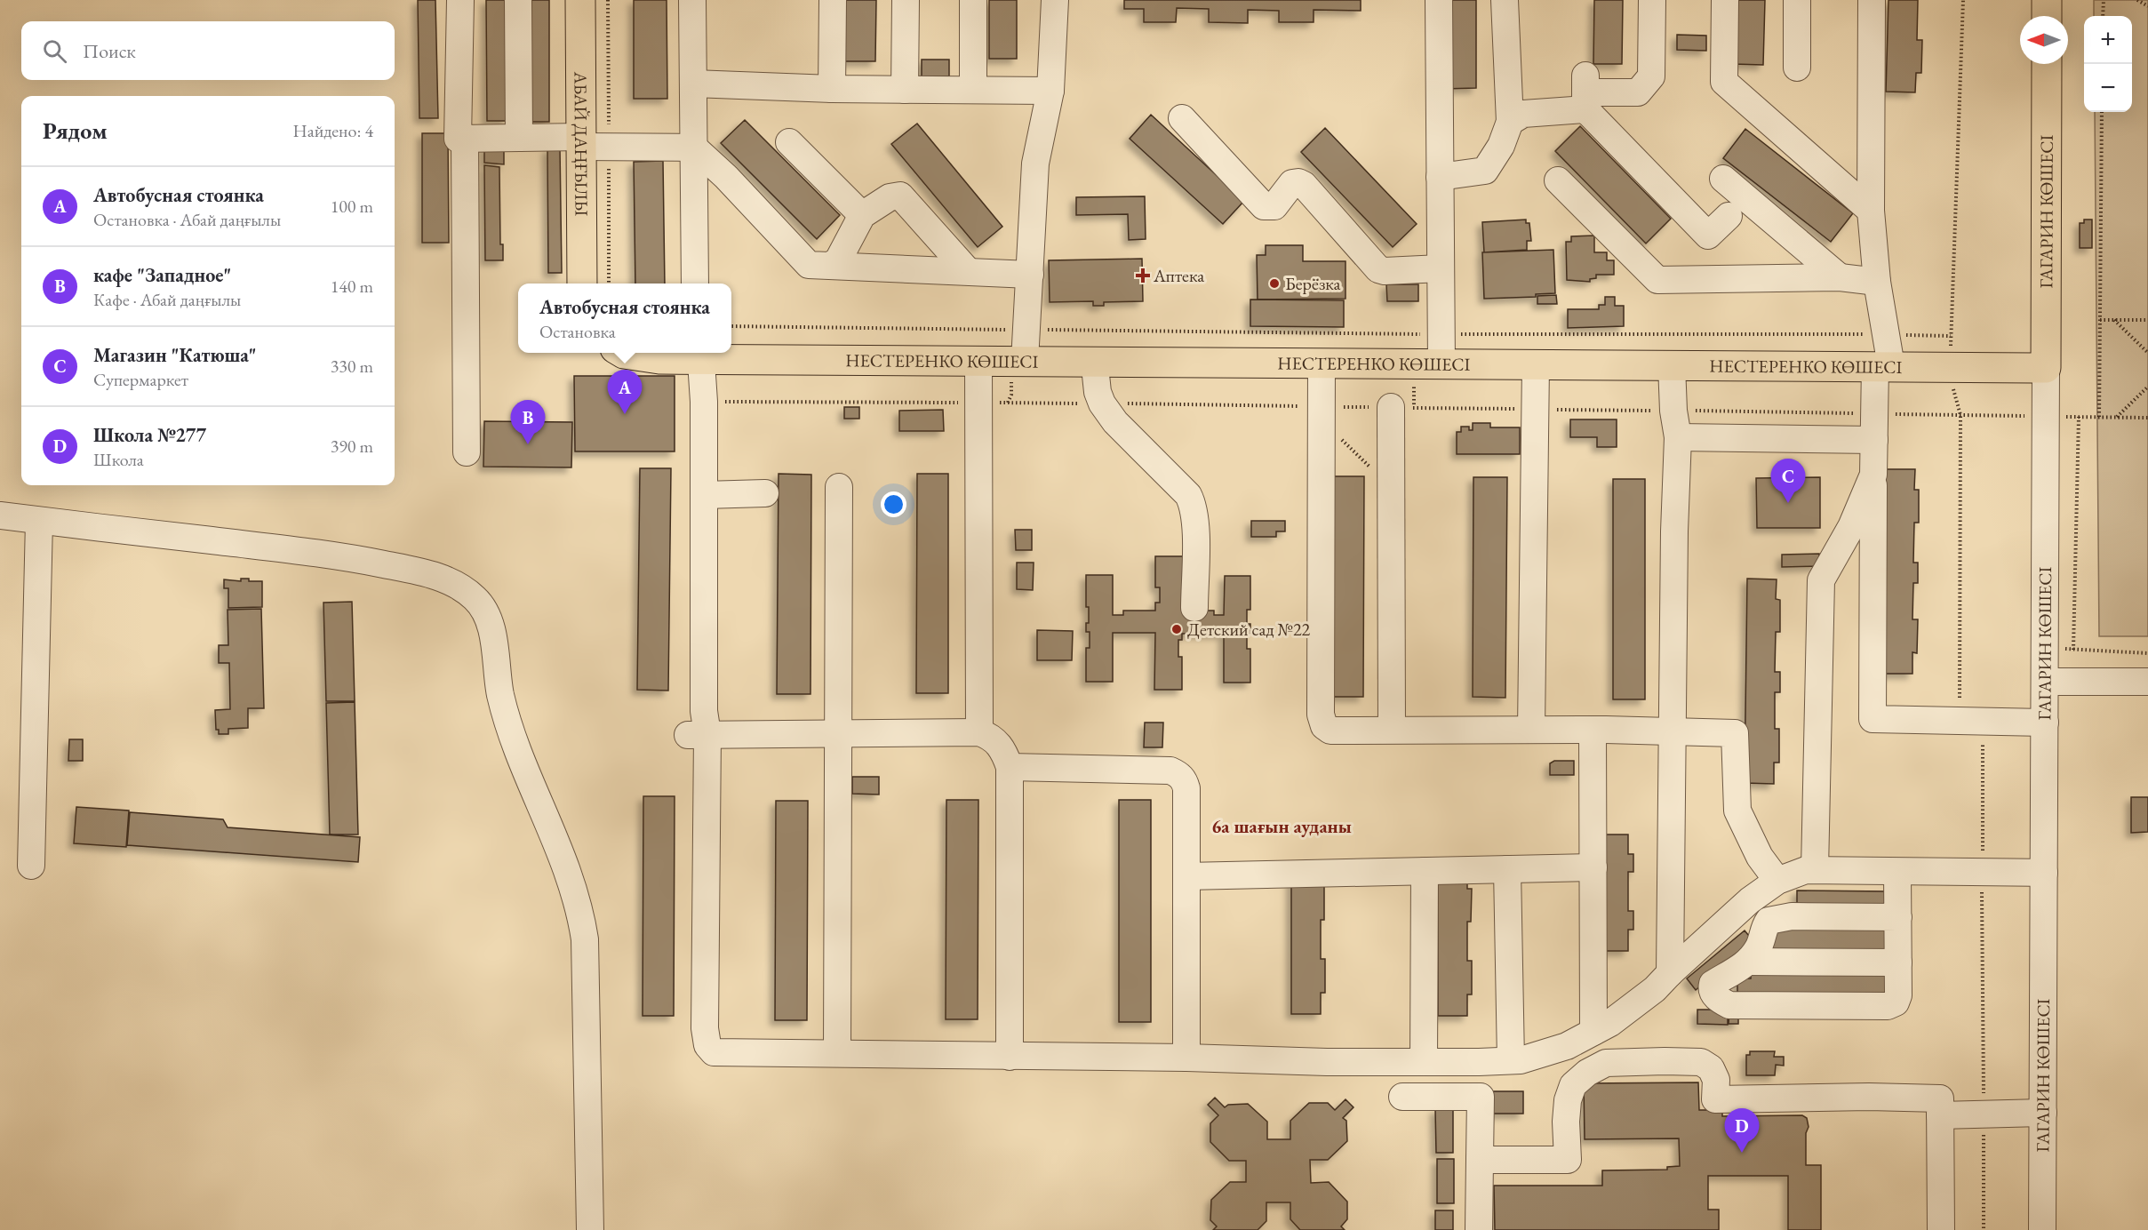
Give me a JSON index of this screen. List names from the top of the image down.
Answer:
{
  "streets": {
    "main road": ["АБАЙ ДАҢҒЫЛЫ", "ГАГАРИН КӨШЕСІ", "НЕСТЕРЕНКО КӨШЕСІ"]
  },
  "crossings": [
    ["ГАГАРИН КӨШЕСІ", "НЕСТЕРЕНКО КӨШЕСІ"]
  ],
  "districts": ["6а шағын ауданы"],
  "places": {
    "health": ["Аптека"],
    "other": ["Берёзка", "Детский сад №22"]
  },
  "north": "left",
  "page": {
    "map_buttons": ["+", "−"],
    "search": "Поиск",
    "heading": ["Рядом", "Найдено: 4"],
    "list": [
      {
        "mark": "A",
        "name": "Автобусная стоянка",
        "note": "Остановка · Абай даңғылы",
        "value": "100 m"
      },
      {
        "mark": "B",
        "name": "кафе \"Западное\"",
        "note": "Кафе · Абай даңғылы",
        "value": "140 m"
      },
      {
        "mark": "C",
        "name": "Магазин \"Катюша\"",
        "note": "Супермаркет",
        "value": "330 m"
      },
      {
        "mark": "D",
        "name": "Школа №277",
        "note": "Школа",
        "value": "390 m"
      }
    ],
    "popup": ["Автобусная стоянка", "Остановка"],
    "pins": [
      "A",
      "B",
      "C",
      "D"
    ]
  }
}
